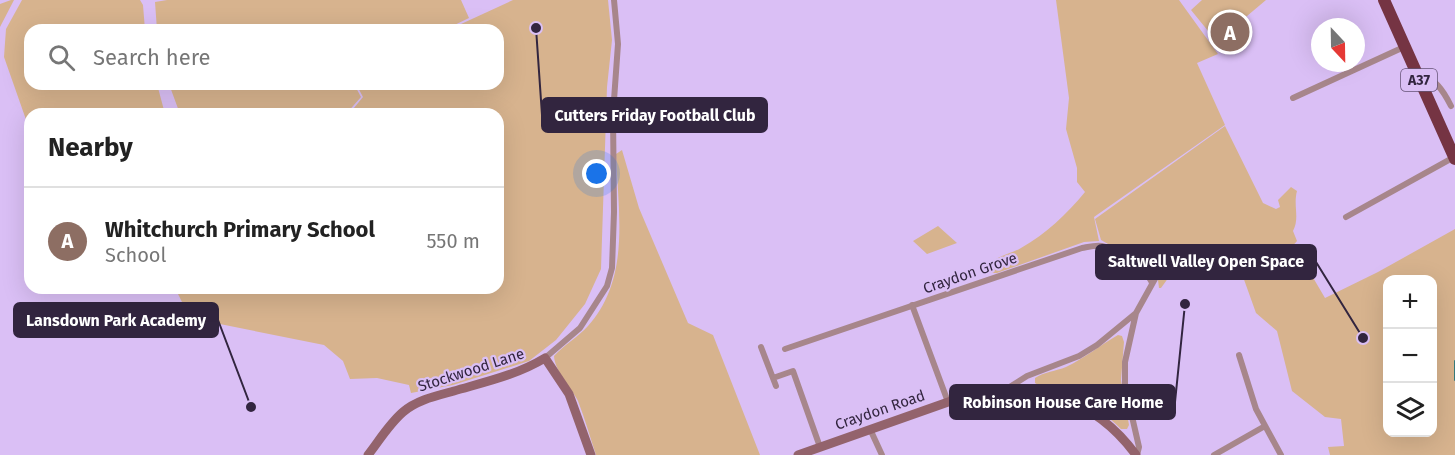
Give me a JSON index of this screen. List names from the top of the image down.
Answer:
{
  "streets": {
    "highway": ["A37"],
    "street": ["Craydon Grove", "Stockwood Lane", "Craydon Road"]
  },
  "crossings": [
    ["Craydon Grove", "Craydon Road"]
  ],
  "places": [
    "Cutters Friday Football Club",
    "Robinson House Care Home",
    "Saltwell Valley Open Space",
    "Lansdown Park Academy"
  ],
  "north": "bottom",
  "page": {
    "pins": "A",
    "search": "Search here",
    "heading": "Nearby",
    "list": [
      {
        "mark": "A",
        "name": "Whitchurch Primary School",
        "note": "School",
        "value": "550 m"
      }
    ],
    "map_buttons": ["+", "−"]
  }
}
